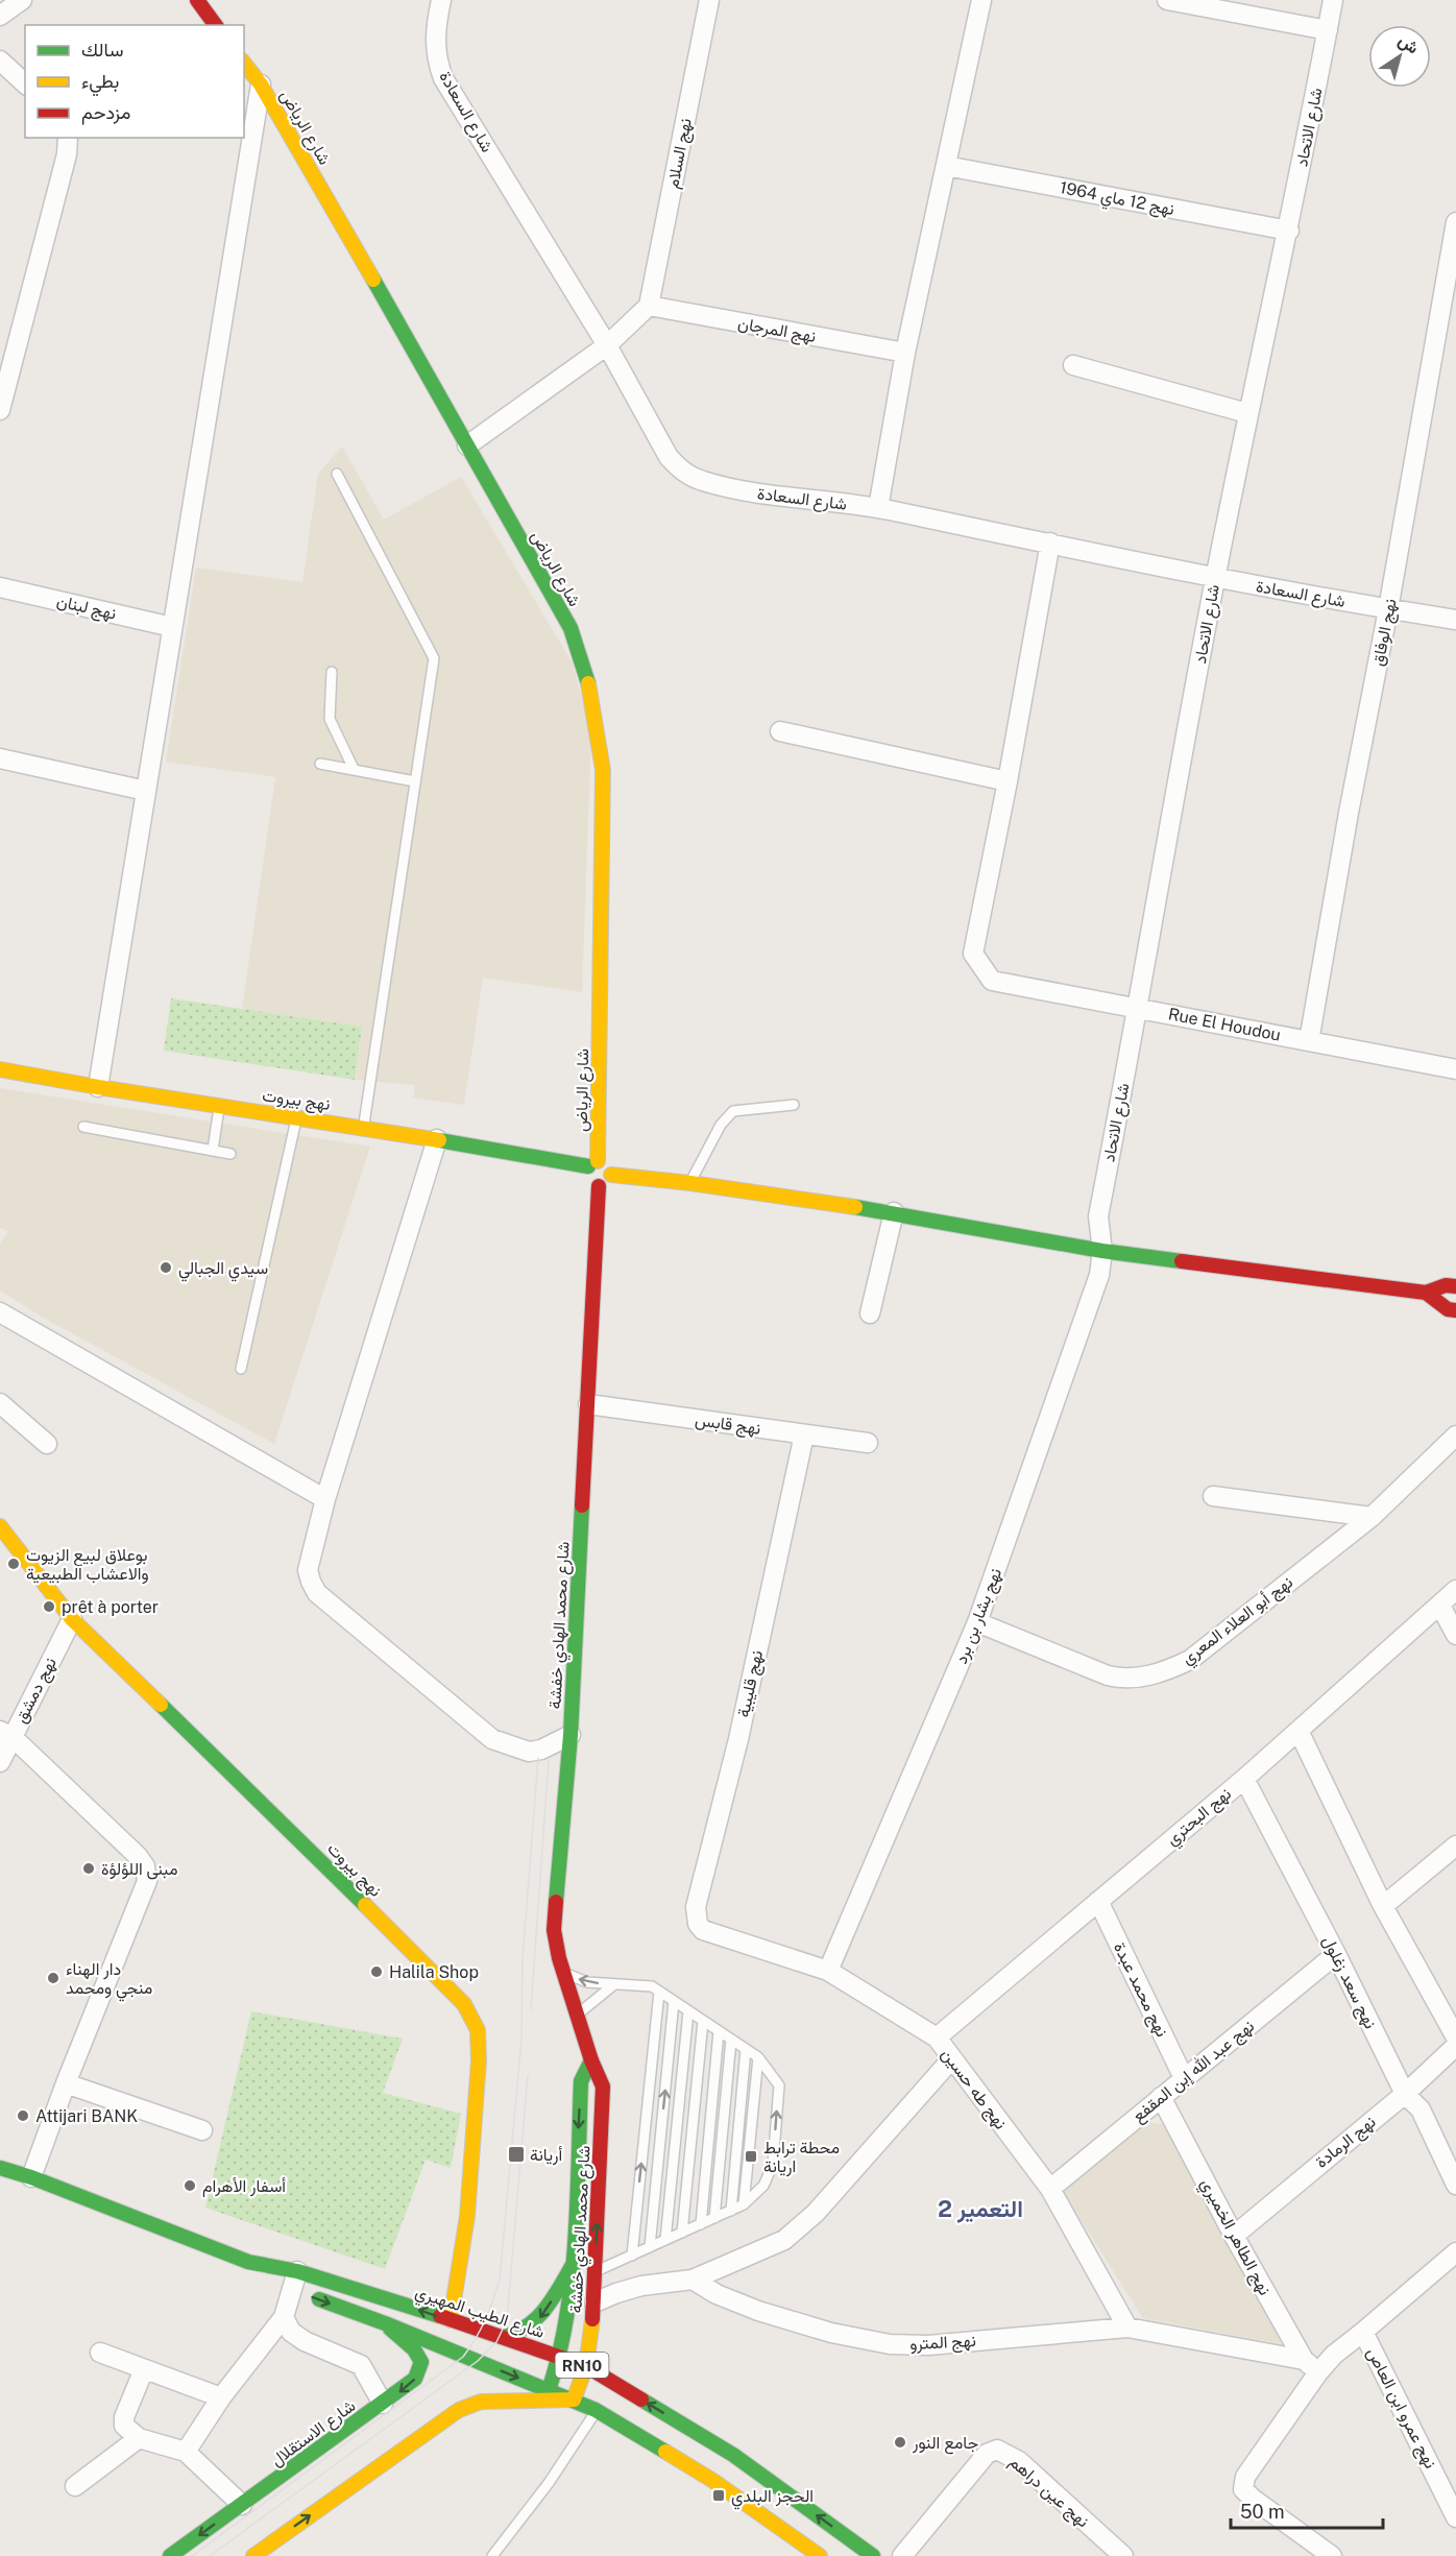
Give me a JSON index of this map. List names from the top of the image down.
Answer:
{
  "streets": {
    "street": [
      "شارع السعادة",
      "شارع الرياض",
      "شارع الاتحاد",
      "نهج السلام",
      "نهج 12 ماي 1964",
      "نهج المرجان",
      "نهج لبنان",
      "نهج الوفاق",
      "Rue El Houdou",
      "نهج بيروت",
      "نهج قابس",
      "نهج بشار بن برد",
      "نهج أبو العلاء المعري",
      "شارع محمد الهادي خفشة",
      "نهج قليبية",
      "نهج دمشق",
      "نهج البحتري",
      "نهج سعد زغلول",
      "نهج محمد عبدة",
      "نهج عبد الله إبن المقفع",
      "نهج طه حسين",
      "نهج الرمادة",
      "نهج الطاهر الخميري",
      "شارع الطيب المهيري",
      "نهج المترو",
      "RN10",
      "نهج عمرو ابن العاص",
      "شارع الاستقلال",
      "نهج عين دراهم"
    ]
  },
  "crossings": [
    ["شارع السعادة", "شارع الاتحاد"],
    ["شارع السعادة", "نهج الوفاق"],
    ["شارع الرياض", "نهج بيروت"],
    ["شارع الرياض", "شارع محمد الهادي خفشة"],
    ["شارع الاتحاد", "نهج 12 ماي 1964"],
    ["شارع الاتحاد", "Rue El Houdou"],
    ["شارع الاتحاد", "نهج بشار بن برد"],
    ["نهج السلام", "نهج المرجان"],
    ["نهج الوفاق", "Rue El Houdou"],
    ["نهج بيروت", "شارع محمد الهادي خفشة"],
    ["نهج بيروت", "نهج دمشق"],
    ["نهج بيروت", "شارع الطيب المهيري"],
    ["نهج قابس", "شارع محمد الهادي خفشة"],
    ["نهج قابس", "نهج قليبية"],
    ["نهج بشار بن برد", "نهج أبو العلاء المعري"],
    ["نهج بشار بن برد", "نهج طه حسين"],
    ["شارع محمد الهادي خفشة", "شارع الطيب المهيري"],
    ["نهج قليبية", "نهج طه حسين"],
    ["نهج البحتري", "نهج سعد زغلول"],
    ["نهج البحتري", "نهج محمد عبدة"],
    ["نهج البحتري", "نهج طه حسين"],
    ["نهج سعد زغلول", "نهج عبد الله إبن المقفع"],
    ["نهج سعد زغلول", "نهج الرمادة"],
    ["نهج محمد عبدة", "نهج عبد الله إبن المقفع"],
    ["نهج عبد الله إبن المقفع", "نهج طه حسين"],
    ["نهج عبد الله إبن المقفع", "نهج الطاهر الخميري"],
    ["نهج طه حسين", "نهج المترو"],
    ["نهج الرمادة", "نهج الطاهر الخميري"],
    ["نهج الطاهر الخميري", "نهج المترو"],
    ["شارع الطيب المهيري", "شارع الاستقلال"]
  ],
  "districts": ["التعمير 2"],
  "places": {
    "other": [
      "سيدي الجبالي",
      "بوعلاق لبيع الزيوت والاعشاب الطبيعية",
      "prêt à porter",
      "مبنى اللؤلؤة",
      "Halila Shop",
      "دار الهناء منجي ومحمد",
      "Attijari BANK",
      "أسفار الأهرام",
      "جامع النور"
    ],
    "transit": ["أريانة", "محطة ترابط اريانة", "الحجز البلدي"]
  },
  "legend": ["سالك", "بطيء", "مزدحم"],
  "scale_bar": "50 m",
  "north": "top right"
}
